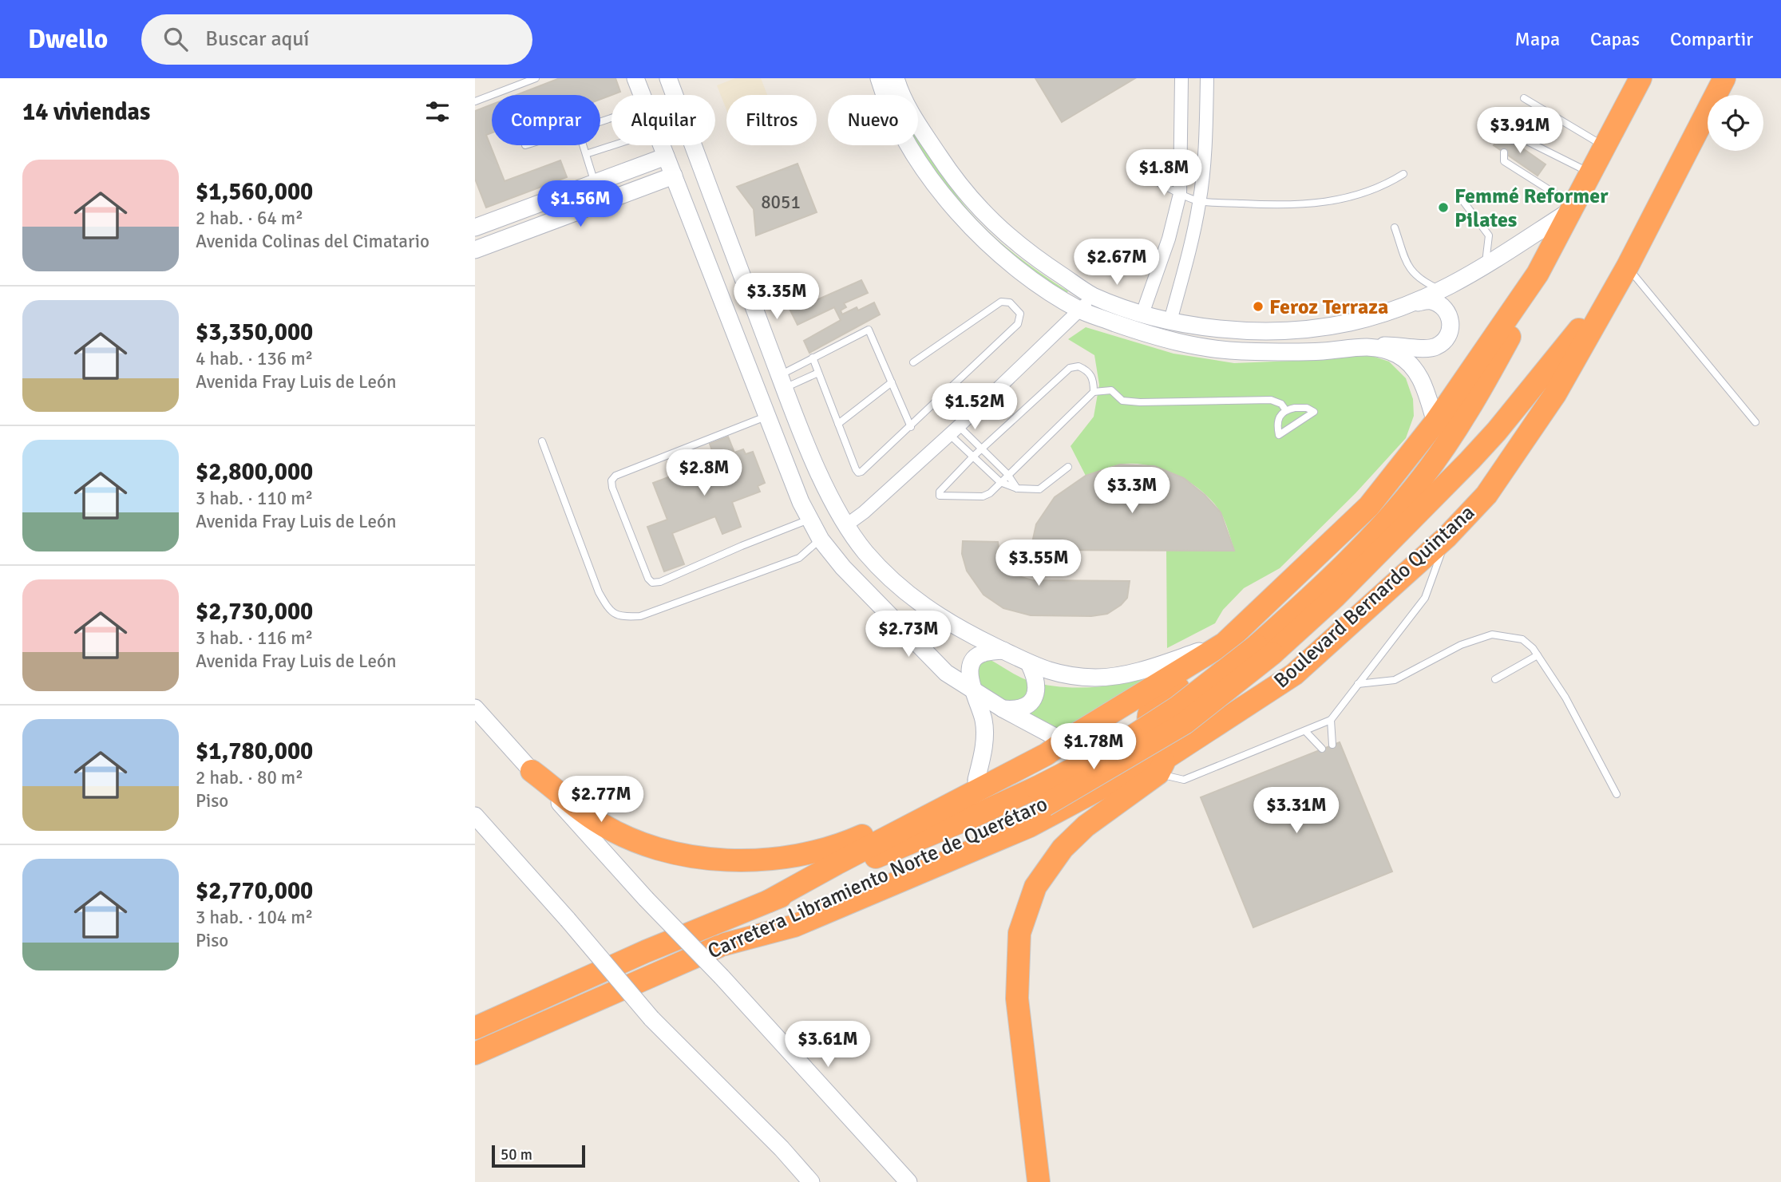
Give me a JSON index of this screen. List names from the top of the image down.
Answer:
{
  "streets": {
    "highway": ["Boulevard Bernardo Quintana", "Carretera Libramiento Norte de Querétaro"]
  },
  "crossings": [
    ["Boulevard Bernardo Quintana", "Carretera Libramiento Norte de Querétaro"]
  ],
  "places": ["Femmé Reformer Pilates", "Feroz Terraza"],
  "house_numbers": ["8051"],
  "scale_bar": "50 m",
  "page": {
    "header": "Dwello",
    "search": "Buscar aquí",
    "nav": ["Mapa", "Capas", "Compartir"],
    "heading": "14 viviendas",
    "chip": [
      "Comprar",
      "Alquilar",
      "Filtros",
      "Nuevo"
    ],
    "price": [
      "$3.91M",
      "$1.8M",
      "$1.56M",
      "$2.67M",
      "$3.35M",
      "$1.52M",
      "$2.8M",
      "$3.3M",
      "$3.55M",
      "$2.73M",
      "$1.78M",
      "$2.77M",
      "$3.31M",
      "$3.61M"
    ],
    "list": [
      {
        "name": "$1,560,000",
        "note": "2 hab. · 64 m² · Avenida Colinas del Cimatario"
      },
      {
        "name": "$3,350,000",
        "note": "4 hab. · 136 m² · Avenida Fray Luis de León"
      },
      {
        "name": "$2,800,000",
        "note": "3 hab. · 110 m² · Avenida Fray Luis de León"
      },
      {
        "name": "$2,730,000",
        "note": "3 hab. · 116 m² · Avenida Fray Luis de León"
      },
      {
        "name": "$1,780,000",
        "note": "2 hab. · 80 m² · Piso"
      },
      {
        "name": "$2,770,000",
        "note": "3 hab. · 104 m² · Piso"
      }
    ],
    "scale": "50 m"
  }
}
